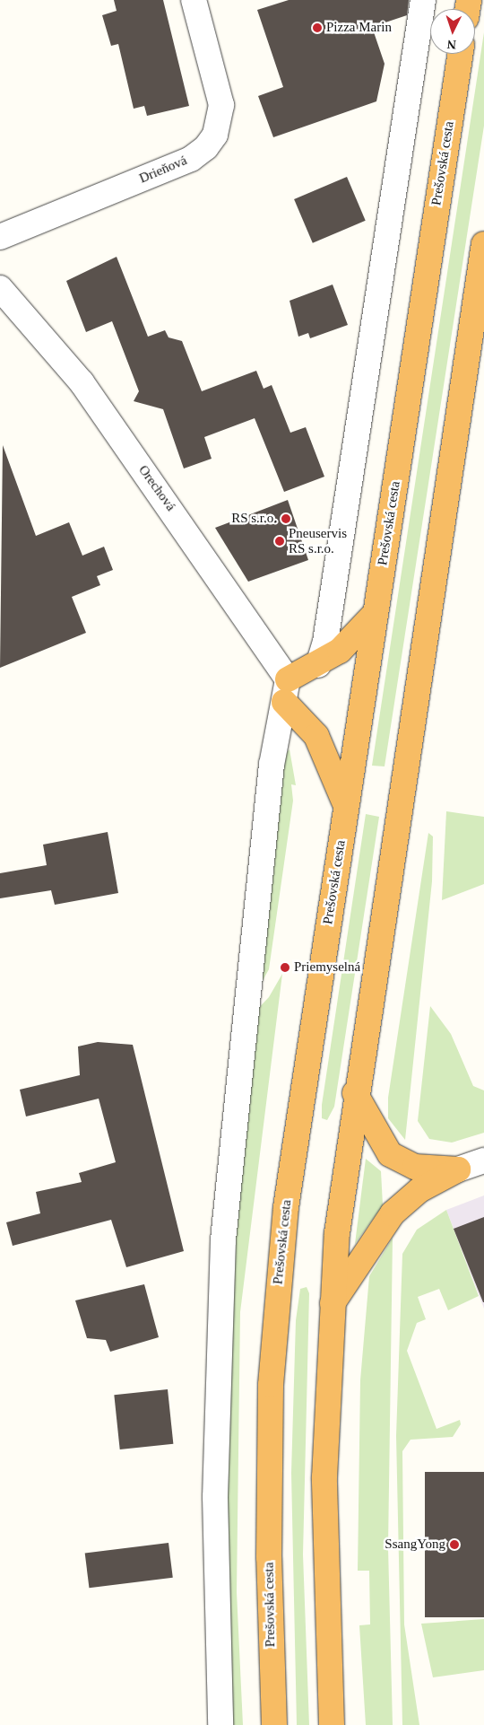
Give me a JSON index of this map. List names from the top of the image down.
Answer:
{
  "streets": {
    "highway": ["Prešovská cesta"],
    "street": ["Drieňová", "Orechová"]
  },
  "places": [
    "Pizza Marin",
    "RS s.r.o.",
    "Pneuservis RS s.r.o.",
    "Priemyselná",
    "SsangYong"
  ],
  "north": "bottom"
}
